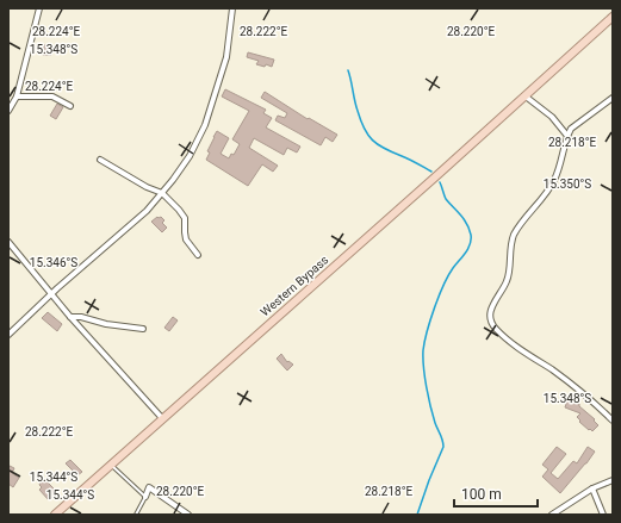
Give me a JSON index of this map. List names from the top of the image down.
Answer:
{
  "streets": {
    "main road": ["Western Bypass"]
  },
  "scale_bar": "100 m",
  "coordinates": [
    "28.224°E",
    "28.222°E",
    "28.220°E",
    "15.348°S",
    "28.218°E",
    "15.350°S",
    "15.346°S",
    "15.344°S"
  ]
}
